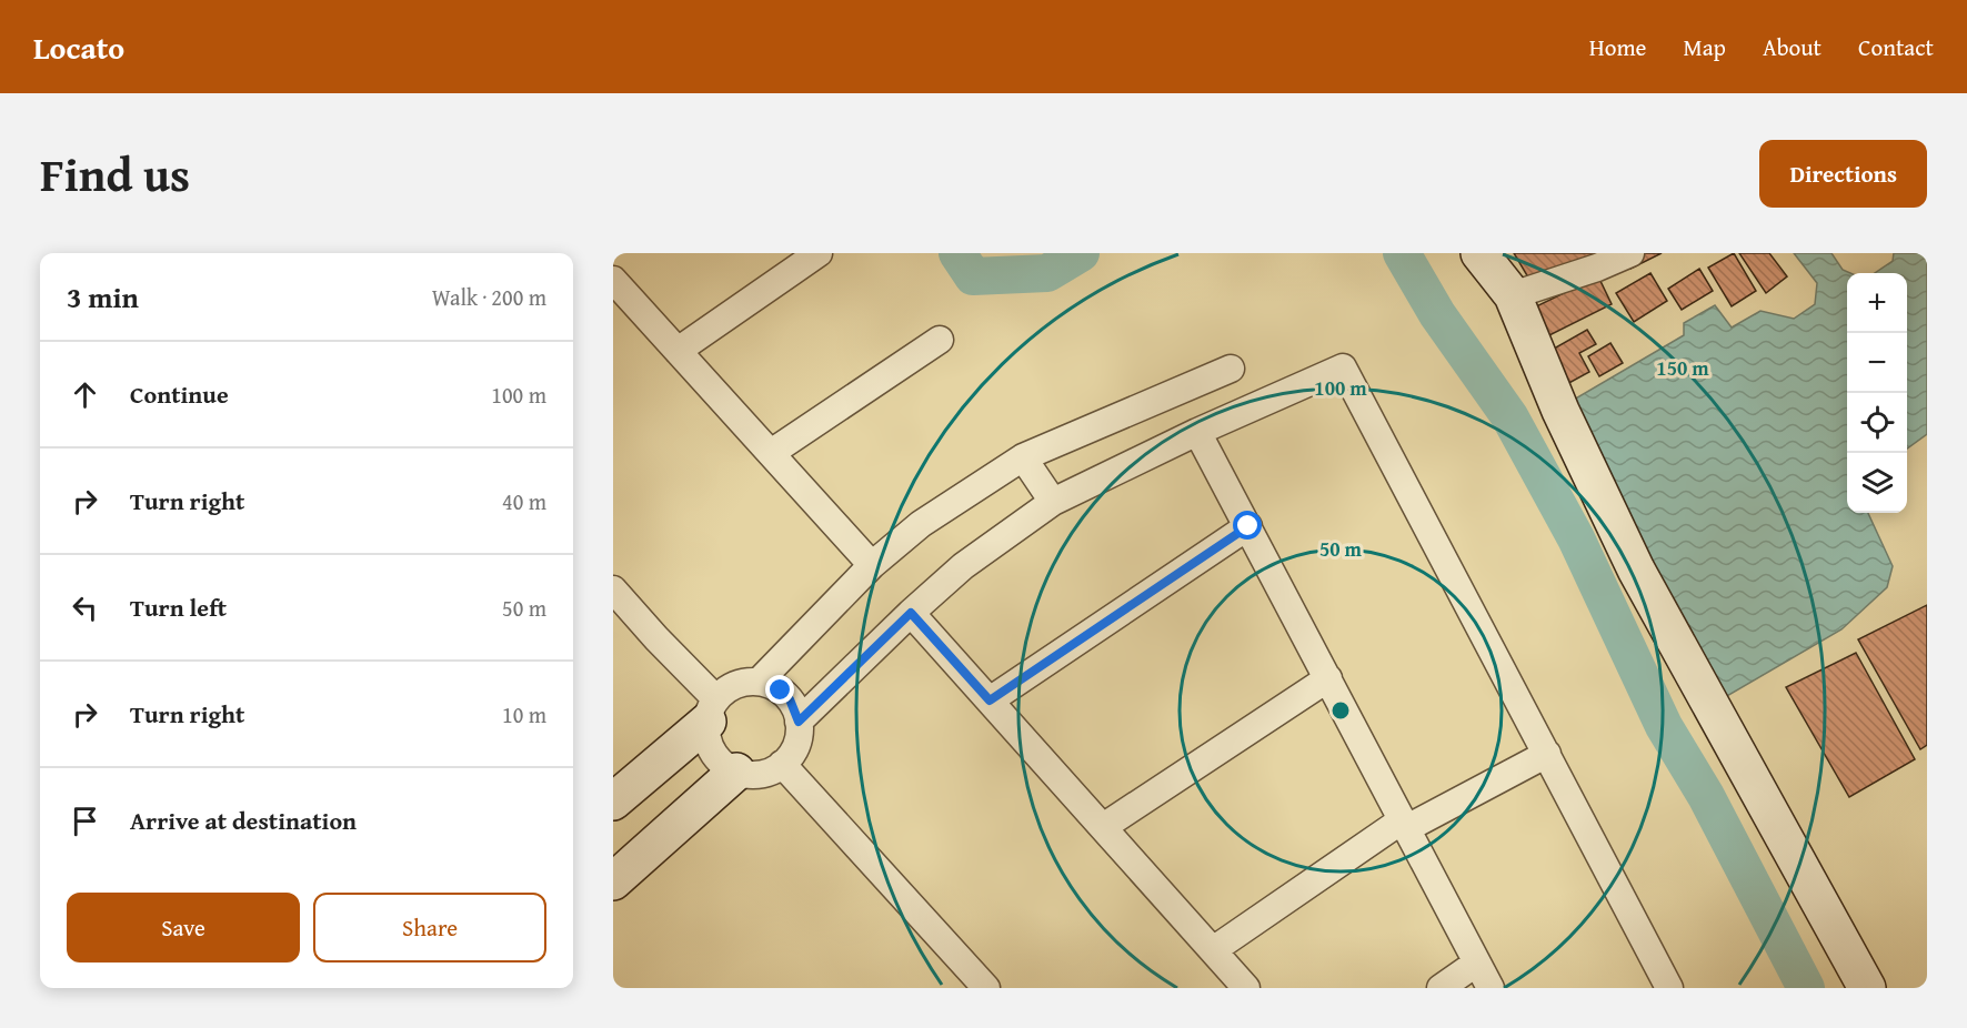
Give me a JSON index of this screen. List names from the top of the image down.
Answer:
{
  "page": {
    "header": "Locato",
    "nav": [
      "Home",
      "Map",
      "About",
      "Contact"
    ],
    "title": "Find us",
    "buttons": [
      "Directions",
      ["Save", "Share"]
    ],
    "heading": ["3 min", "Walk · 200 m"],
    "map_buttons": ["+", "−"],
    "list": [
      ["Continue", "100 m"],
      ["Turn right", "40 m"],
      ["Turn left", "50 m"],
      ["Turn right", "10 m"],
      "Arrive at destination"
    ]
  },
  "rings": ["150 m", "100 m", "50 m"]
}
